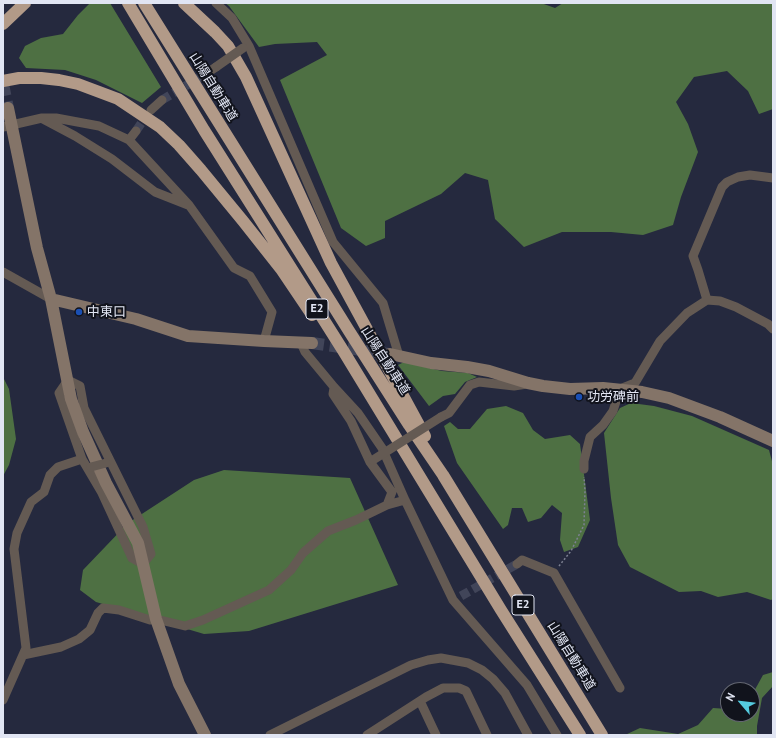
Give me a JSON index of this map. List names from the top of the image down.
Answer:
{
  "streets": {
    "highway": ["山陽自動車道", "E2"]
  },
  "places": ["中東口", "功労碑前"],
  "north": "top left"
}
